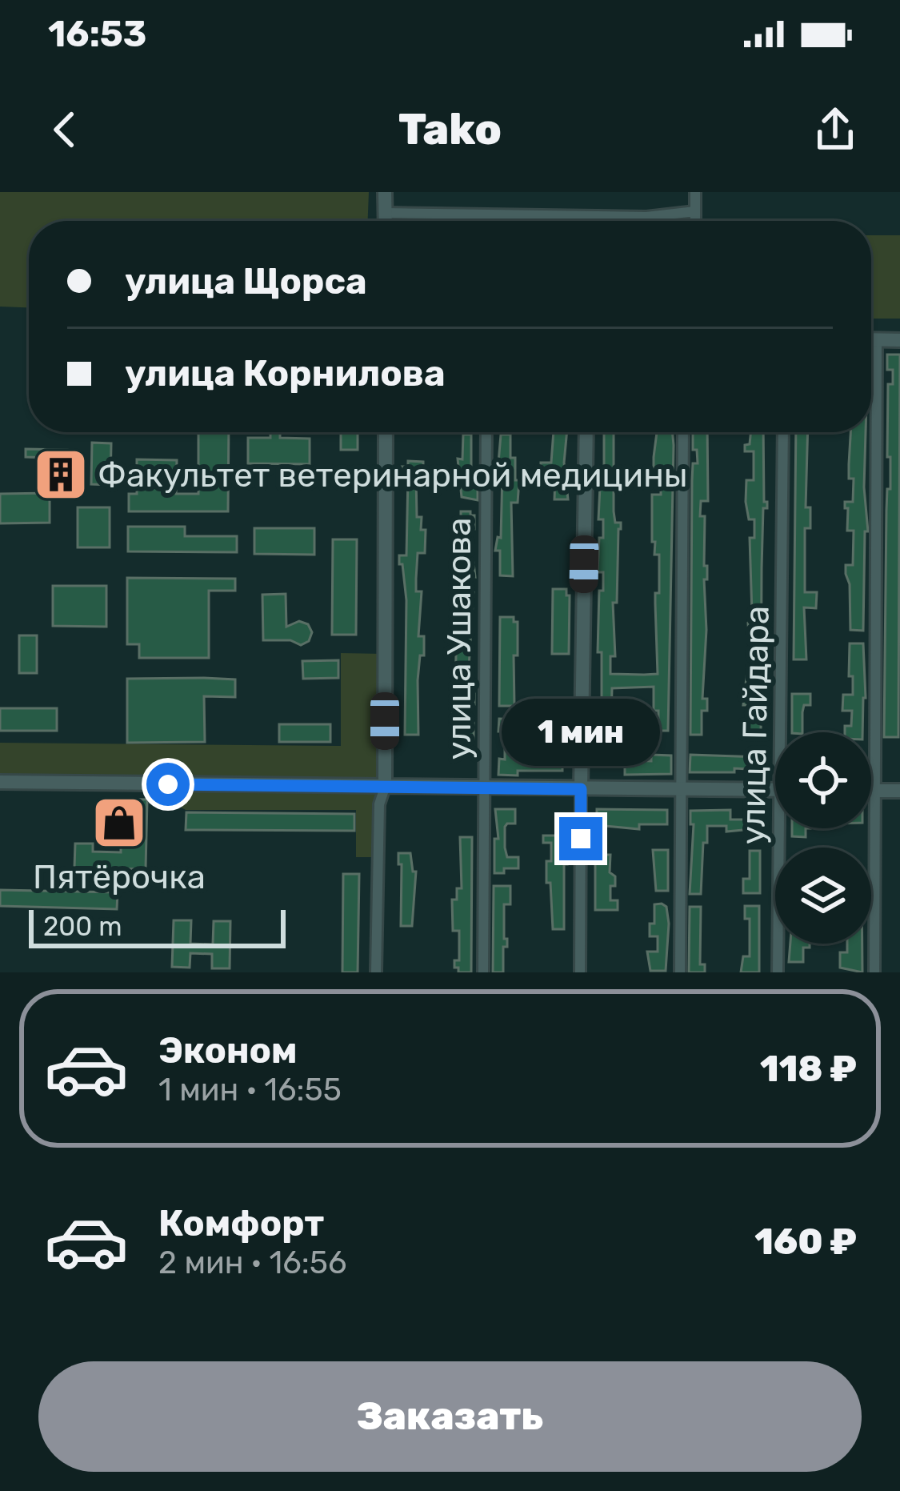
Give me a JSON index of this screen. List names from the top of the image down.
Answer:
{
  "streets": {
    "street": ["улица Ушакова", "улица Гайдара"]
  },
  "places": {
    "building": ["Факультет ветеринарной медицины"],
    "shop": ["Пятёрочка"]
  },
  "scale_bar": "200 m",
  "page": {
    "status": "16:53",
    "header": "Tako",
    "banner": ["улица Щорса", "улица Корнилова"],
    "bubble": "1 мин",
    "scale": "200 m",
    "list": [
      {
        "name": "Эконом",
        "note": "1 мин · 16:55",
        "value": "118 ₽"
      },
      {
        "name": "Комфорт",
        "note": "2 мин · 16:56",
        "value": "160 ₽"
      }
    ],
    "buttons": "Заказать"
  }
}
